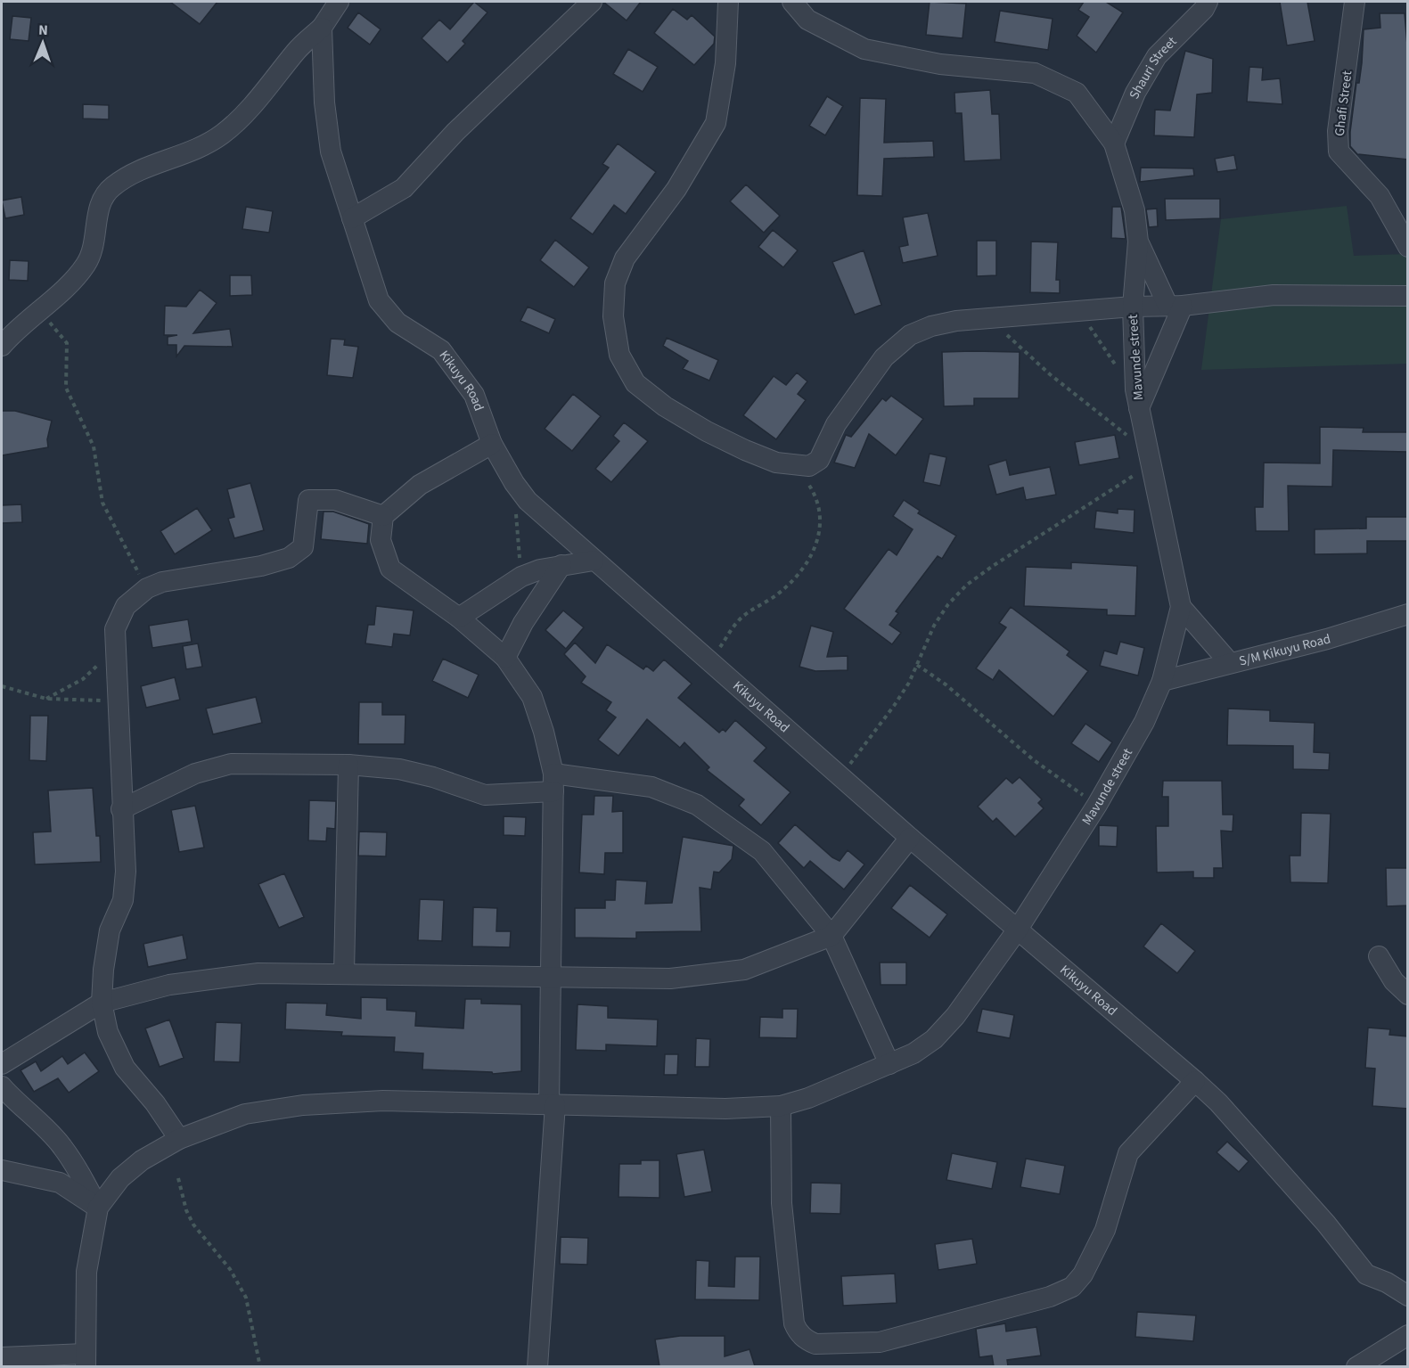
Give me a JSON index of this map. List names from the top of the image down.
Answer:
{
  "streets": {
    "street": [
      "Shauri Street",
      "Ghafi Street",
      "Mavunde street",
      "Kikuyu Road",
      "S/M Kikuyu Road"
    ]
  },
  "crossings": [
    ["Shauri Street", "Mavunde street"],
    ["Mavunde street", "Kikuyu Road"],
    ["Mavunde street", "S/M Kikuyu Road"]
  ],
  "north": "top"
}
